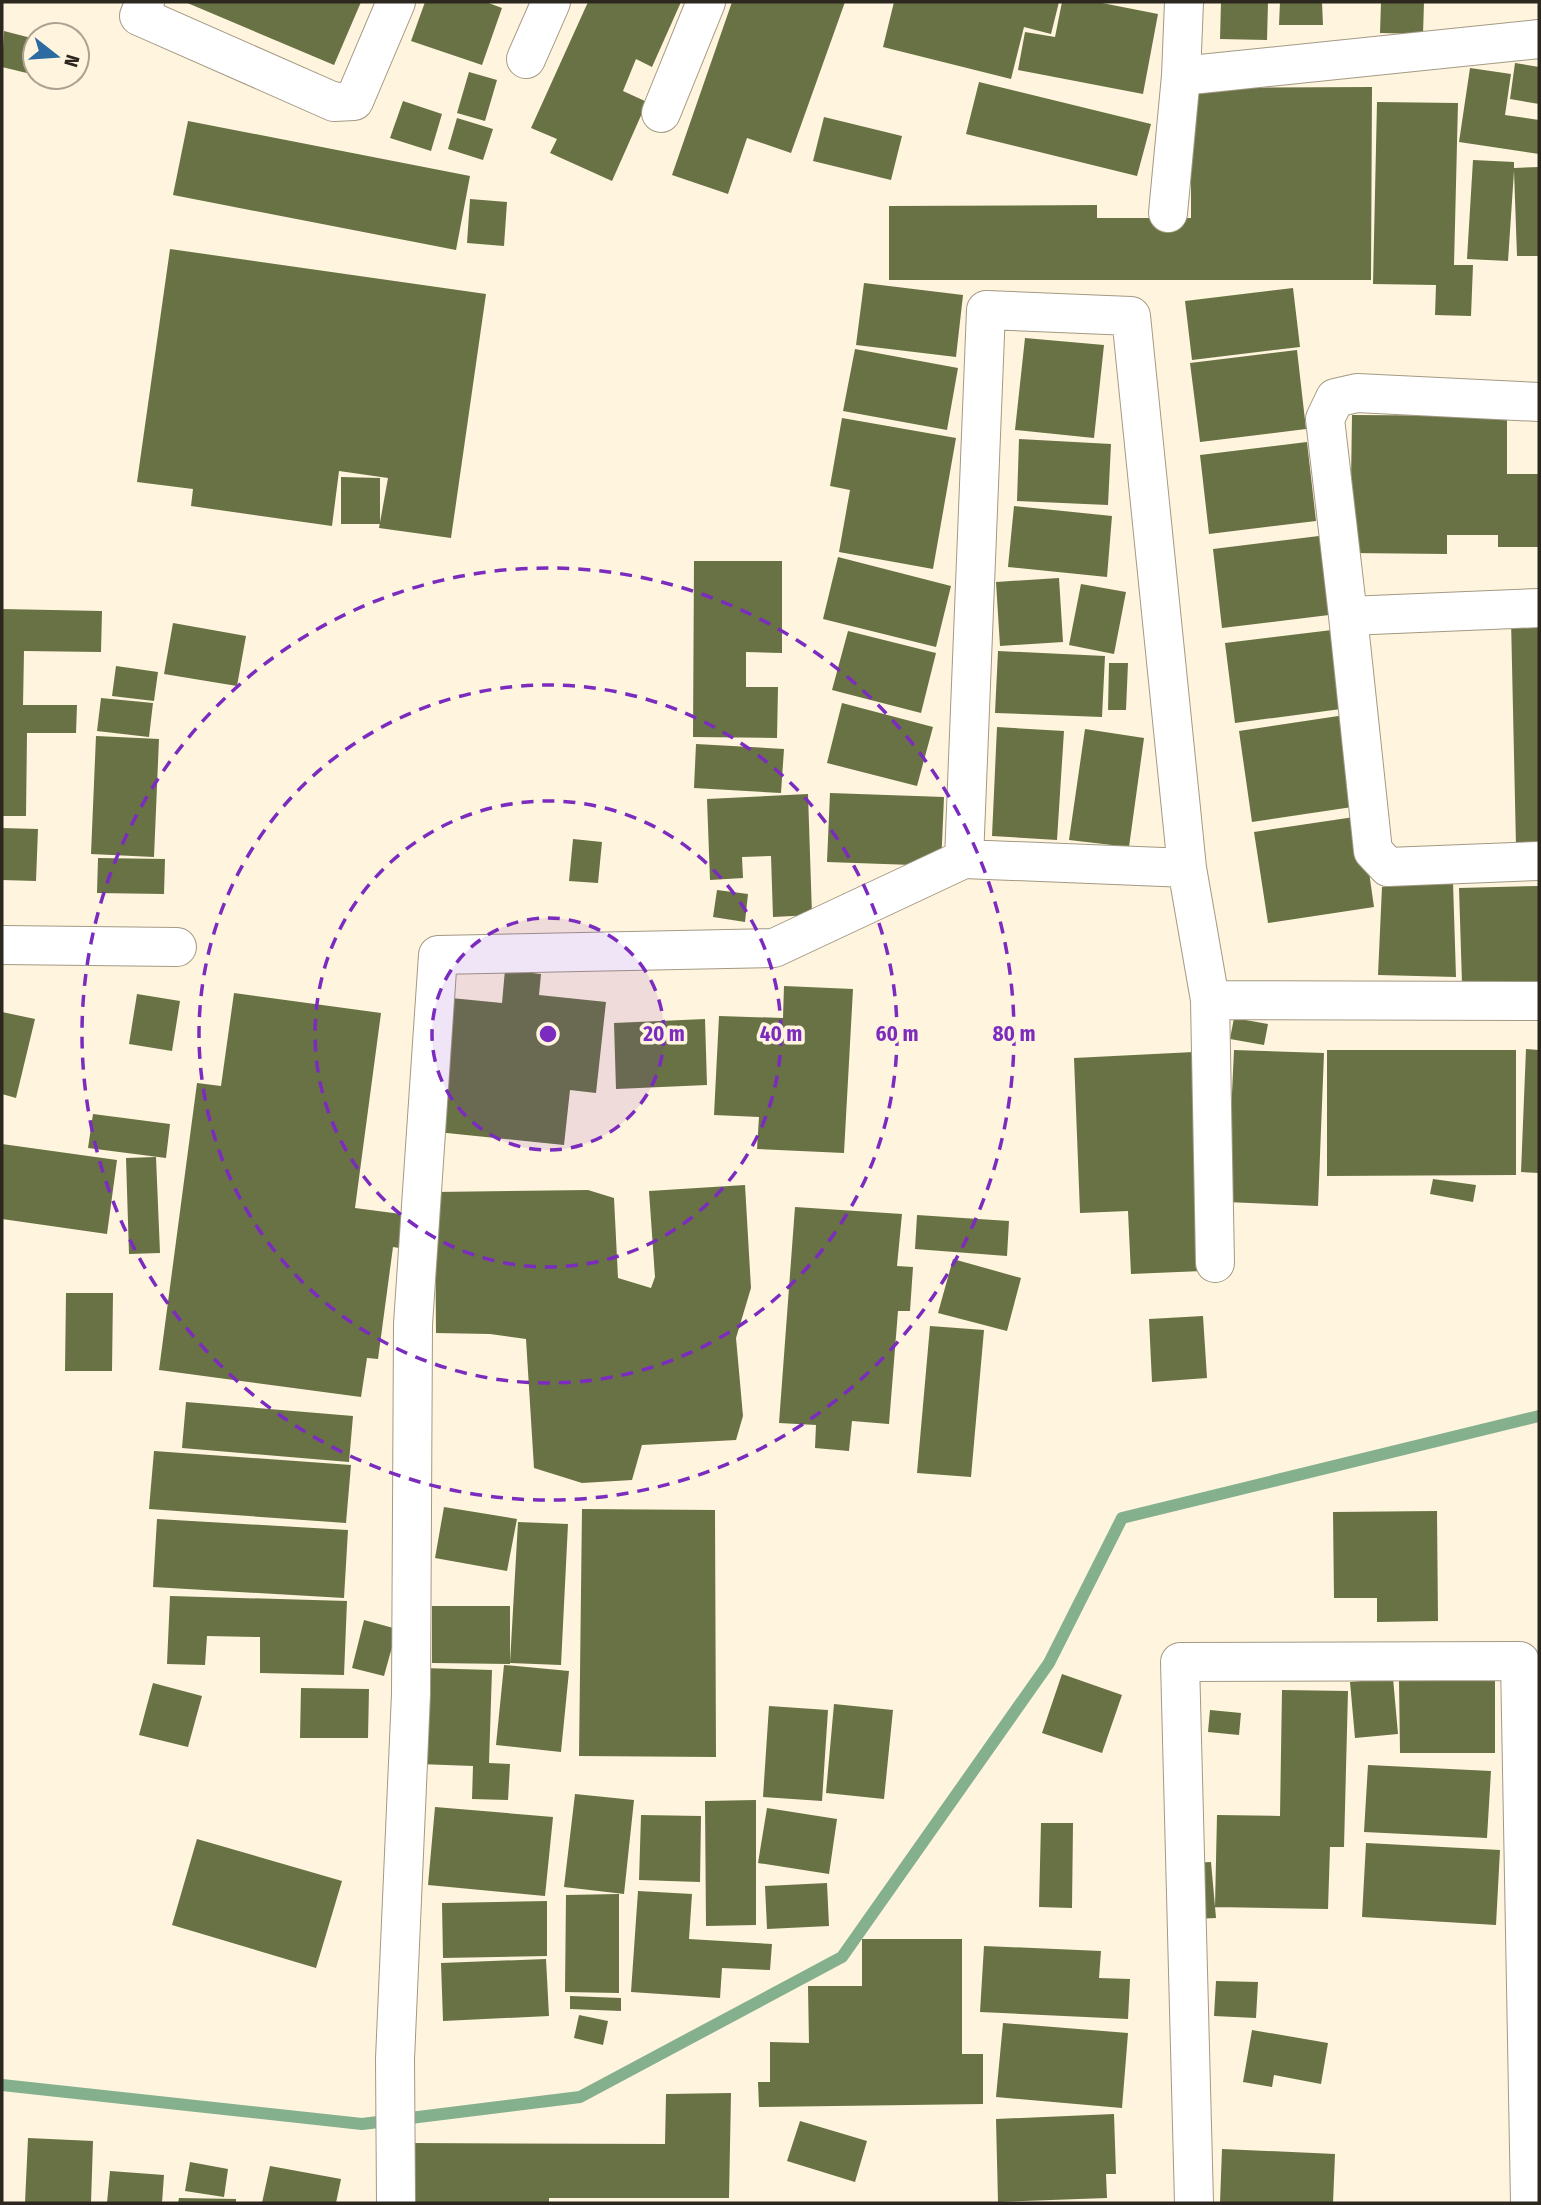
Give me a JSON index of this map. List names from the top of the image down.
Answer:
{
  "north": "right",
  "rings": [
    "20 m",
    "40 m",
    "60 m",
    "80 m"
  ]
}
